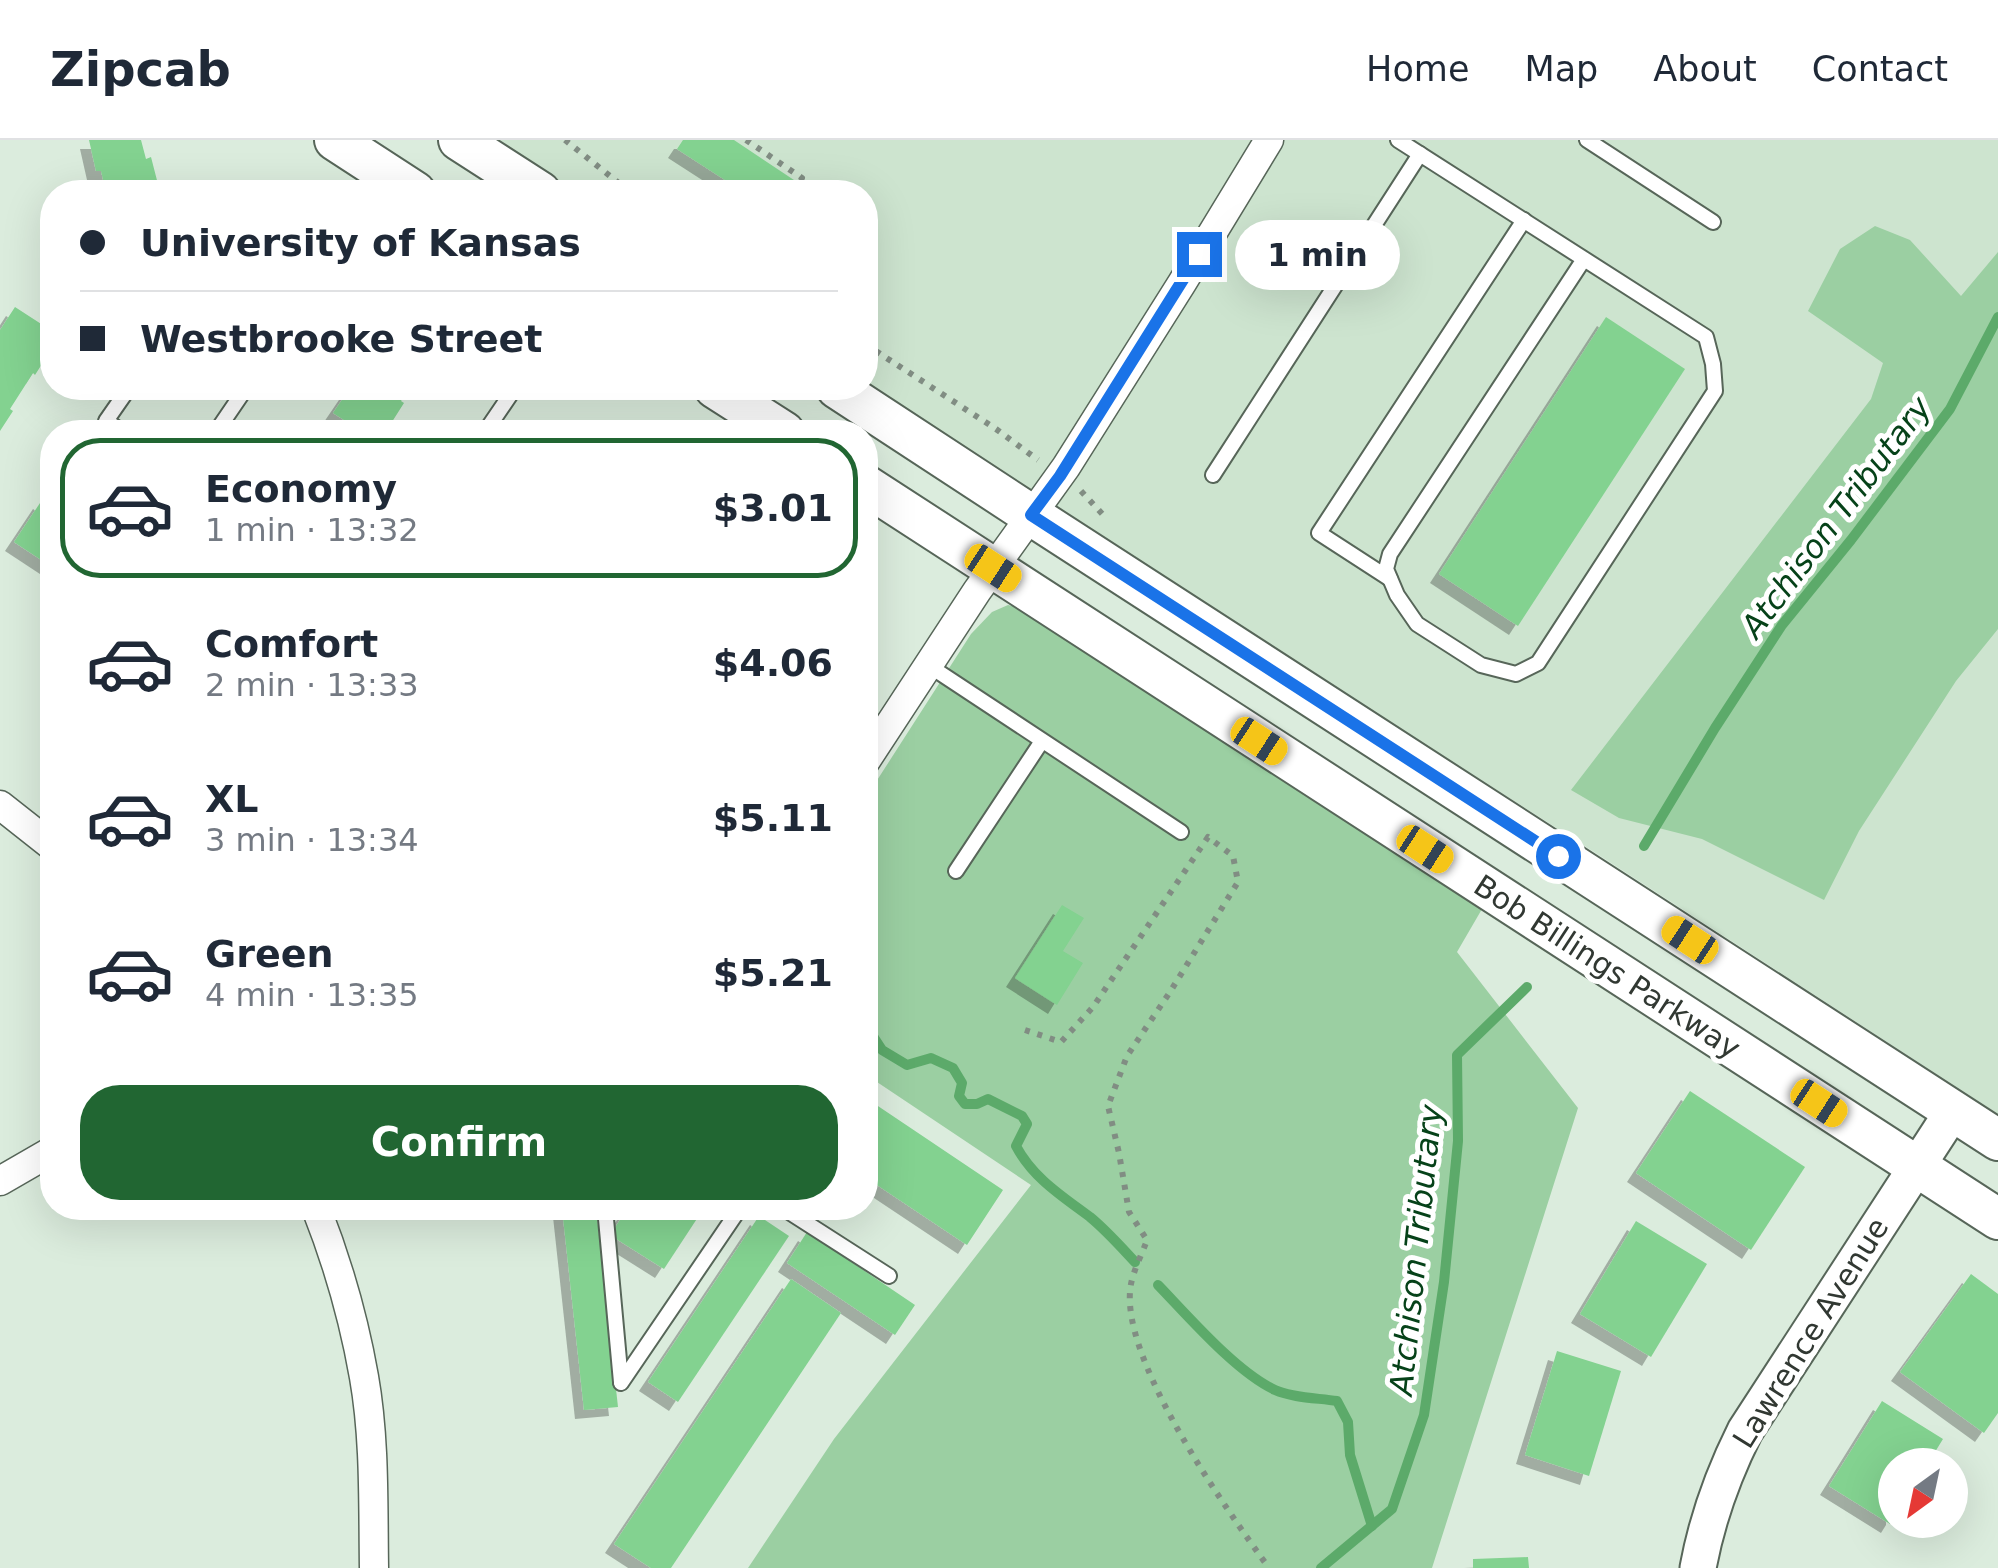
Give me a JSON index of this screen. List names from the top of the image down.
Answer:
{
  "streets": {
    "main road": ["Bob Billings Parkway"],
    "street": ["Lawrence Avenue"]
  },
  "crossings": [
    ["Bob Billings Parkway", "Lawrence Avenue"]
  ],
  "water": ["Atchison Tributary"],
  "north": "bottom left",
  "page": {
    "header": "Zipcab",
    "nav": [
      "Home",
      "Map",
      "About",
      "Contact"
    ],
    "banner": ["University of Kansas", "Westbrooke Street"],
    "bubble": "1 min",
    "list": [
      {
        "name": "Economy",
        "note": "1 min · 13:32",
        "value": "$3.01"
      },
      {
        "name": "Comfort",
        "note": "2 min · 13:33",
        "value": "$4.06"
      },
      {
        "name": "XL",
        "note": "3 min · 13:34",
        "value": "$5.11"
      },
      {
        "name": "Green",
        "note": "4 min · 13:35",
        "value": "$5.21"
      }
    ],
    "buttons": "Confirm"
  }
}
